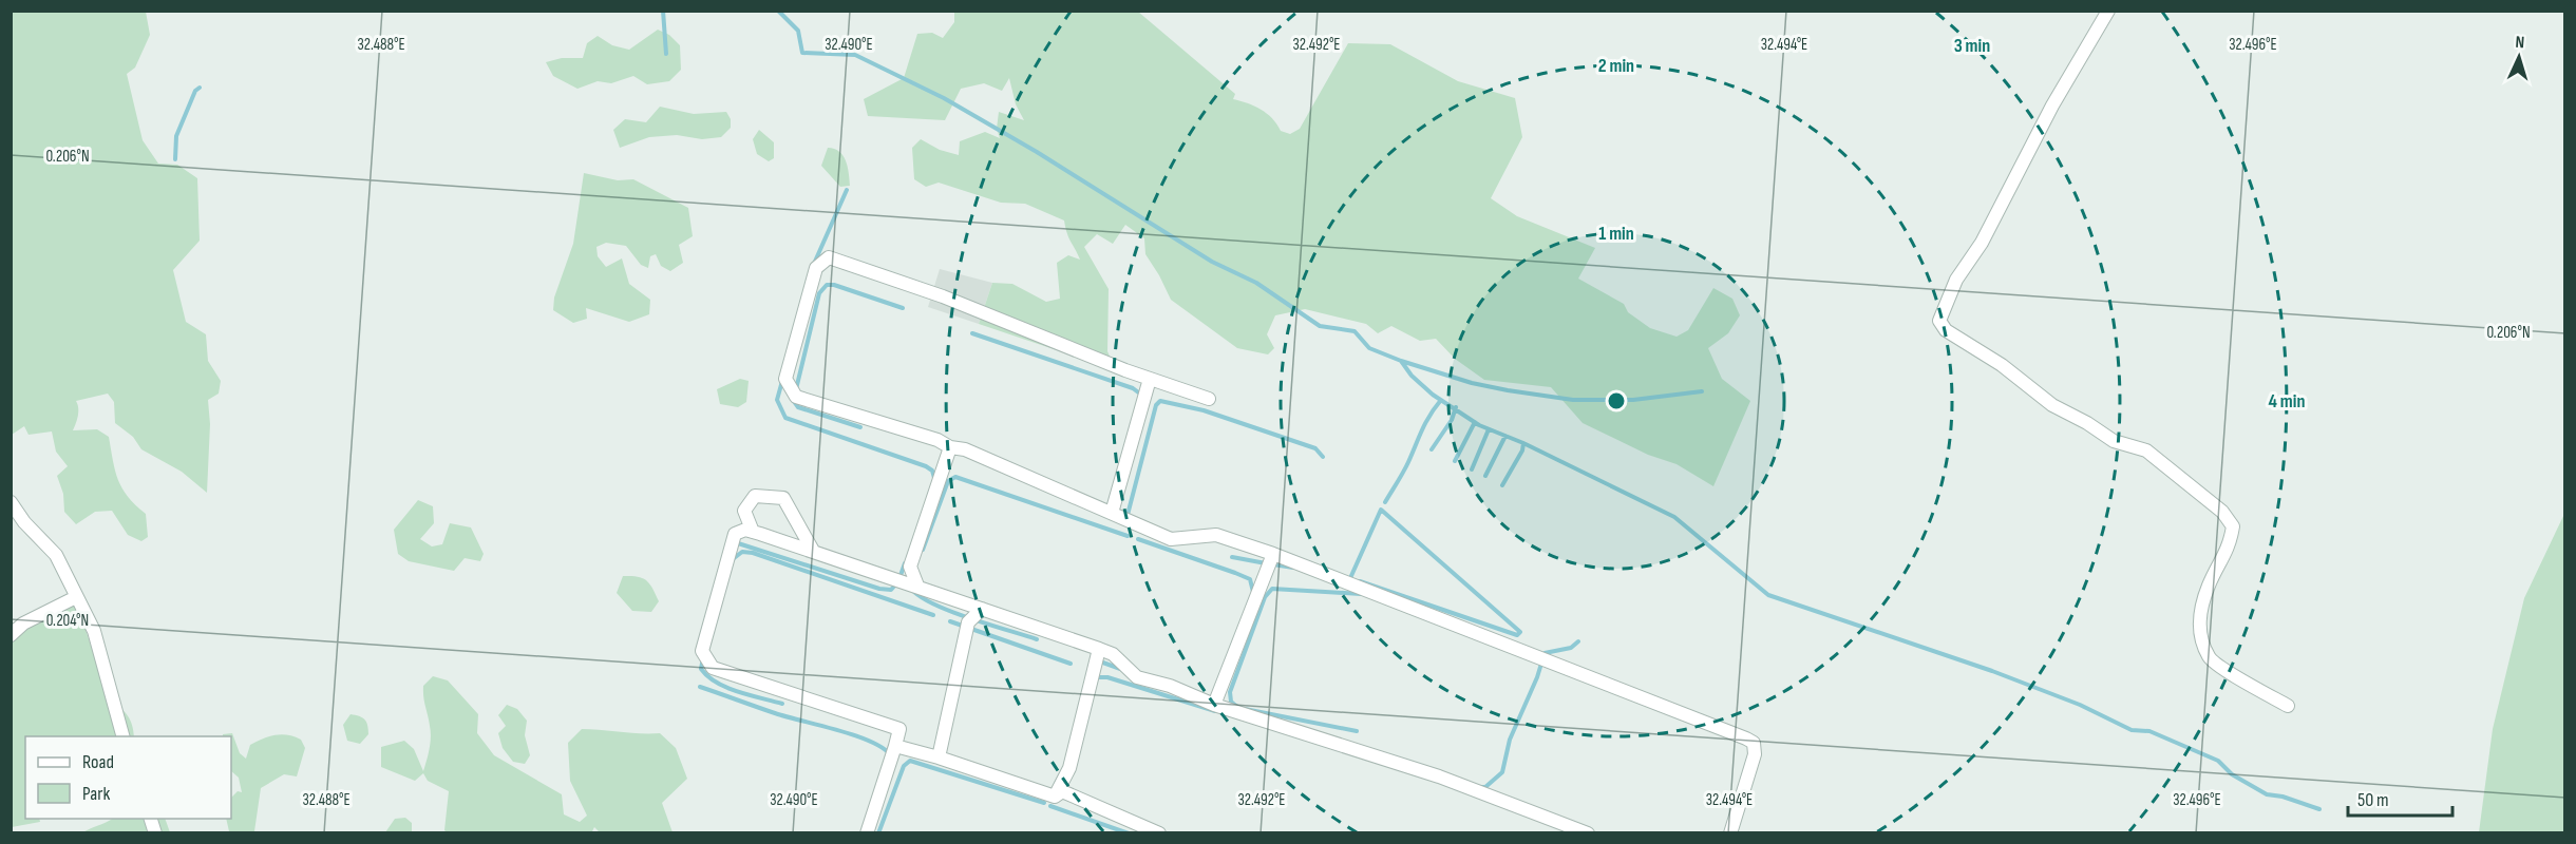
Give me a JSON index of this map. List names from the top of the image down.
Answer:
{
  "legend": ["Road", "Park"],
  "scale_bar": "50 m",
  "north": "top",
  "coordinates": [
    "32.488°E",
    "32.490°E",
    "32.492°E",
    "32.494°E",
    "32.496°E",
    "0.206°N",
    "0.204°N"
  ],
  "rings": [
    "3 min",
    "2 min",
    "1 min",
    "4 min"
  ]
}
